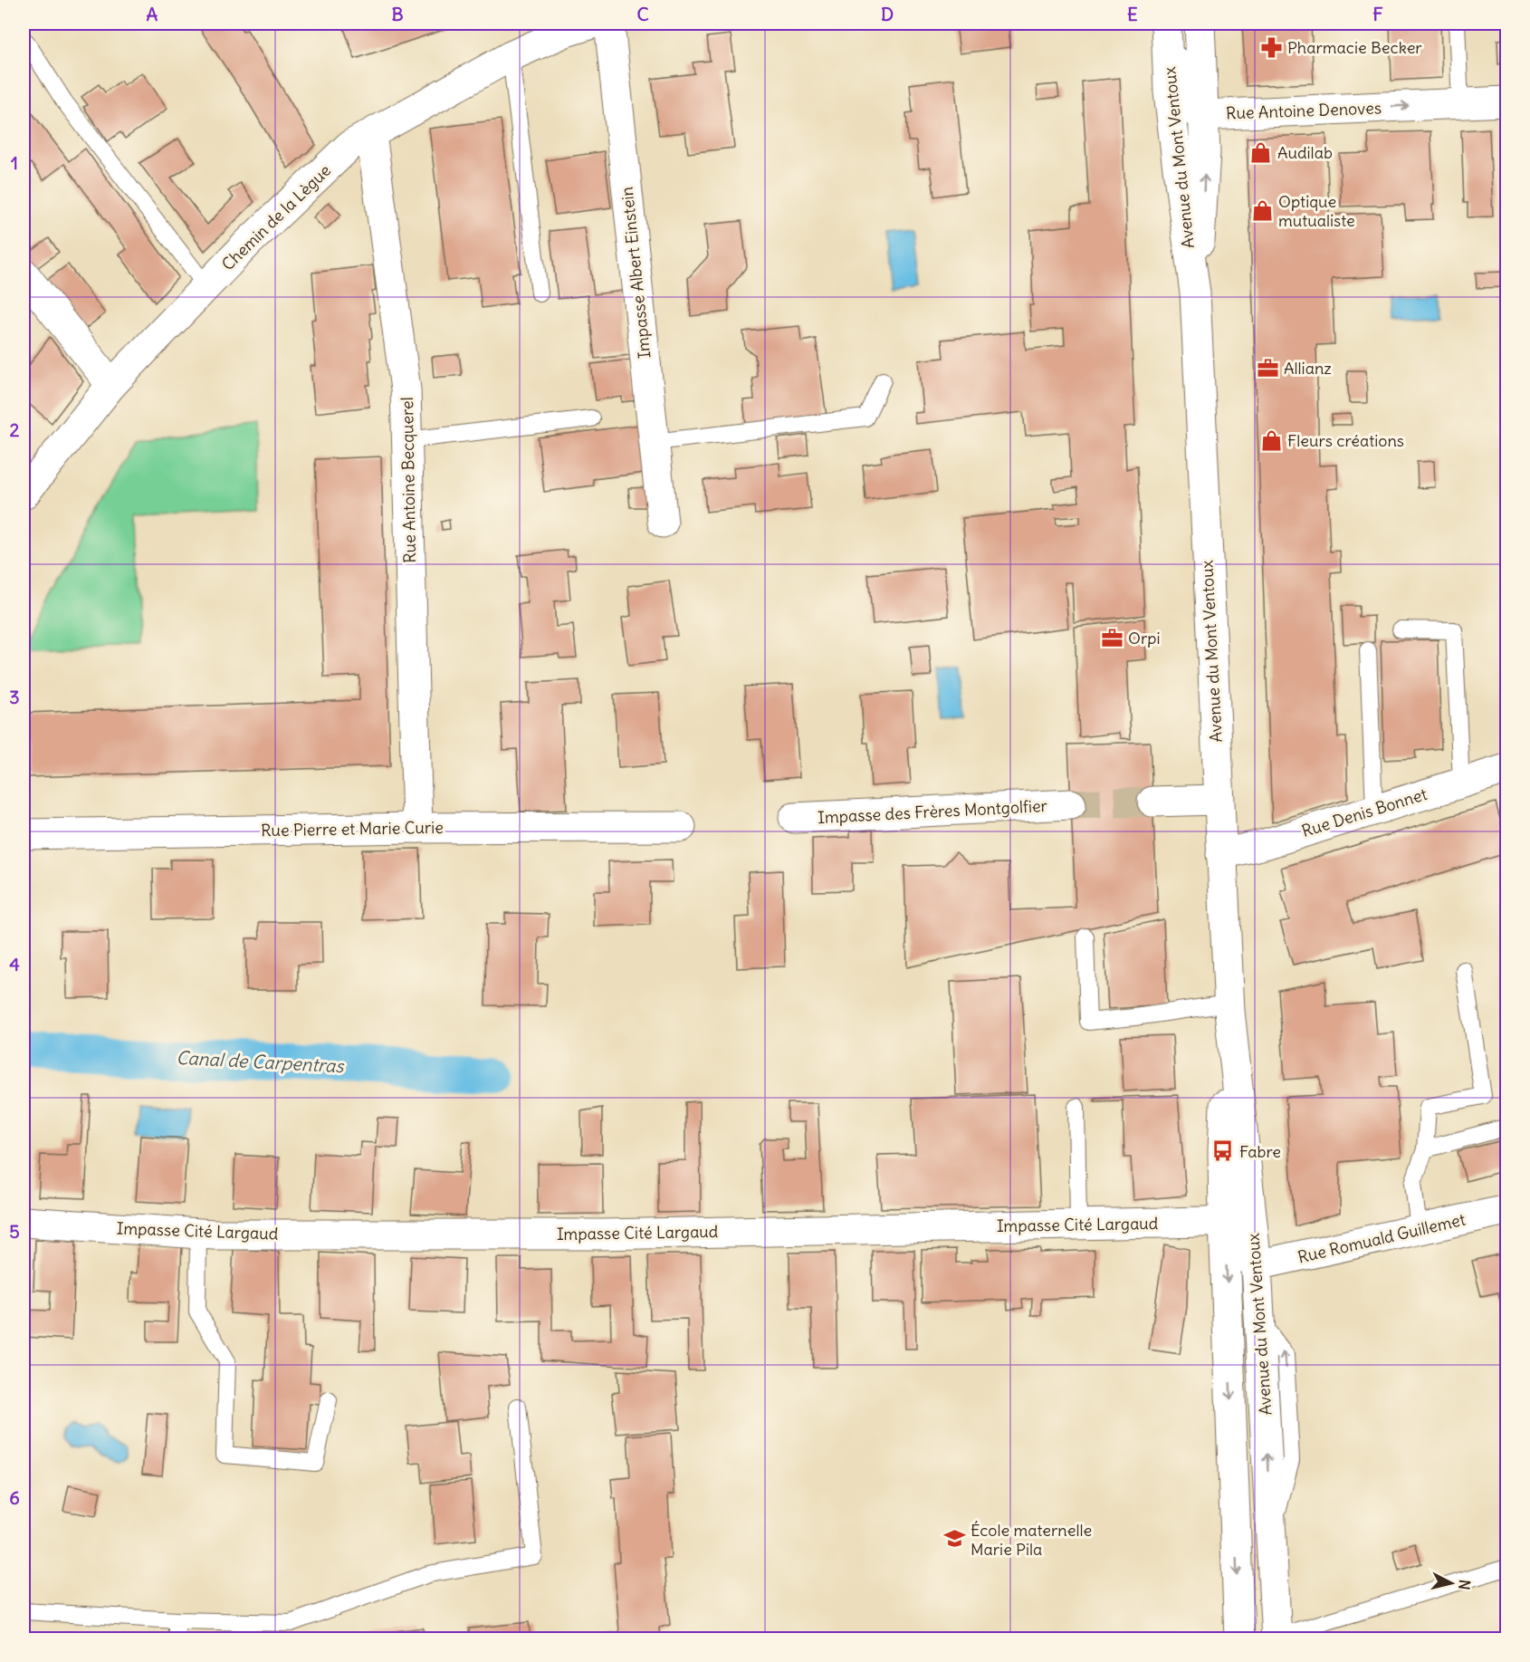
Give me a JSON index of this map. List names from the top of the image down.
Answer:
{
  "streets": {
    "street": [
      "Rue Antoine Denoves",
      "Avenue du Mont Ventoux",
      "Chemin de la Lègue",
      "Impasse Albert Einstein",
      "Rue Antoine Becquerel",
      "Impasse des Frères Montgolfier",
      "Rue Denis Bonnet",
      "Rue Pierre et Marie Curie",
      "Impasse Cité Largaud",
      "Rue Romuald Guillemet"
    ]
  },
  "crossings": [
    ["Rue Antoine Denoves", "Avenue du Mont Ventoux"],
    ["Avenue du Mont Ventoux", "Rue Denis Bonnet"],
    ["Avenue du Mont Ventoux", "Impasse Cité Largaud"],
    ["Avenue du Mont Ventoux", "Rue Romuald Guillemet"],
    ["Chemin de la Lègue", "Rue Antoine Becquerel"],
    ["Rue Antoine Becquerel", "Rue Pierre et Marie Curie"]
  ],
  "one_way": ["Rue Antoine Denoves"],
  "water": ["Canal de Carpentras"],
  "places": {
    "pharmacy": ["Pharmacie Becker"],
    "shop": ["Audilab", "Optique mutualiste", "Fleurs créations"],
    "office": ["Allianz", "Orpi"],
    "bus stop": ["Fabre"],
    "school or university": ["École maternelle Marie Pila"]
  },
  "north": "right",
  "grid": {
    "columns": [
      "A",
      "B",
      "C",
      "D",
      "E",
      "F"
    ],
    "rows": [
      "1",
      "2",
      "3",
      "4",
      "5",
      "6"
    ]
  }
}
